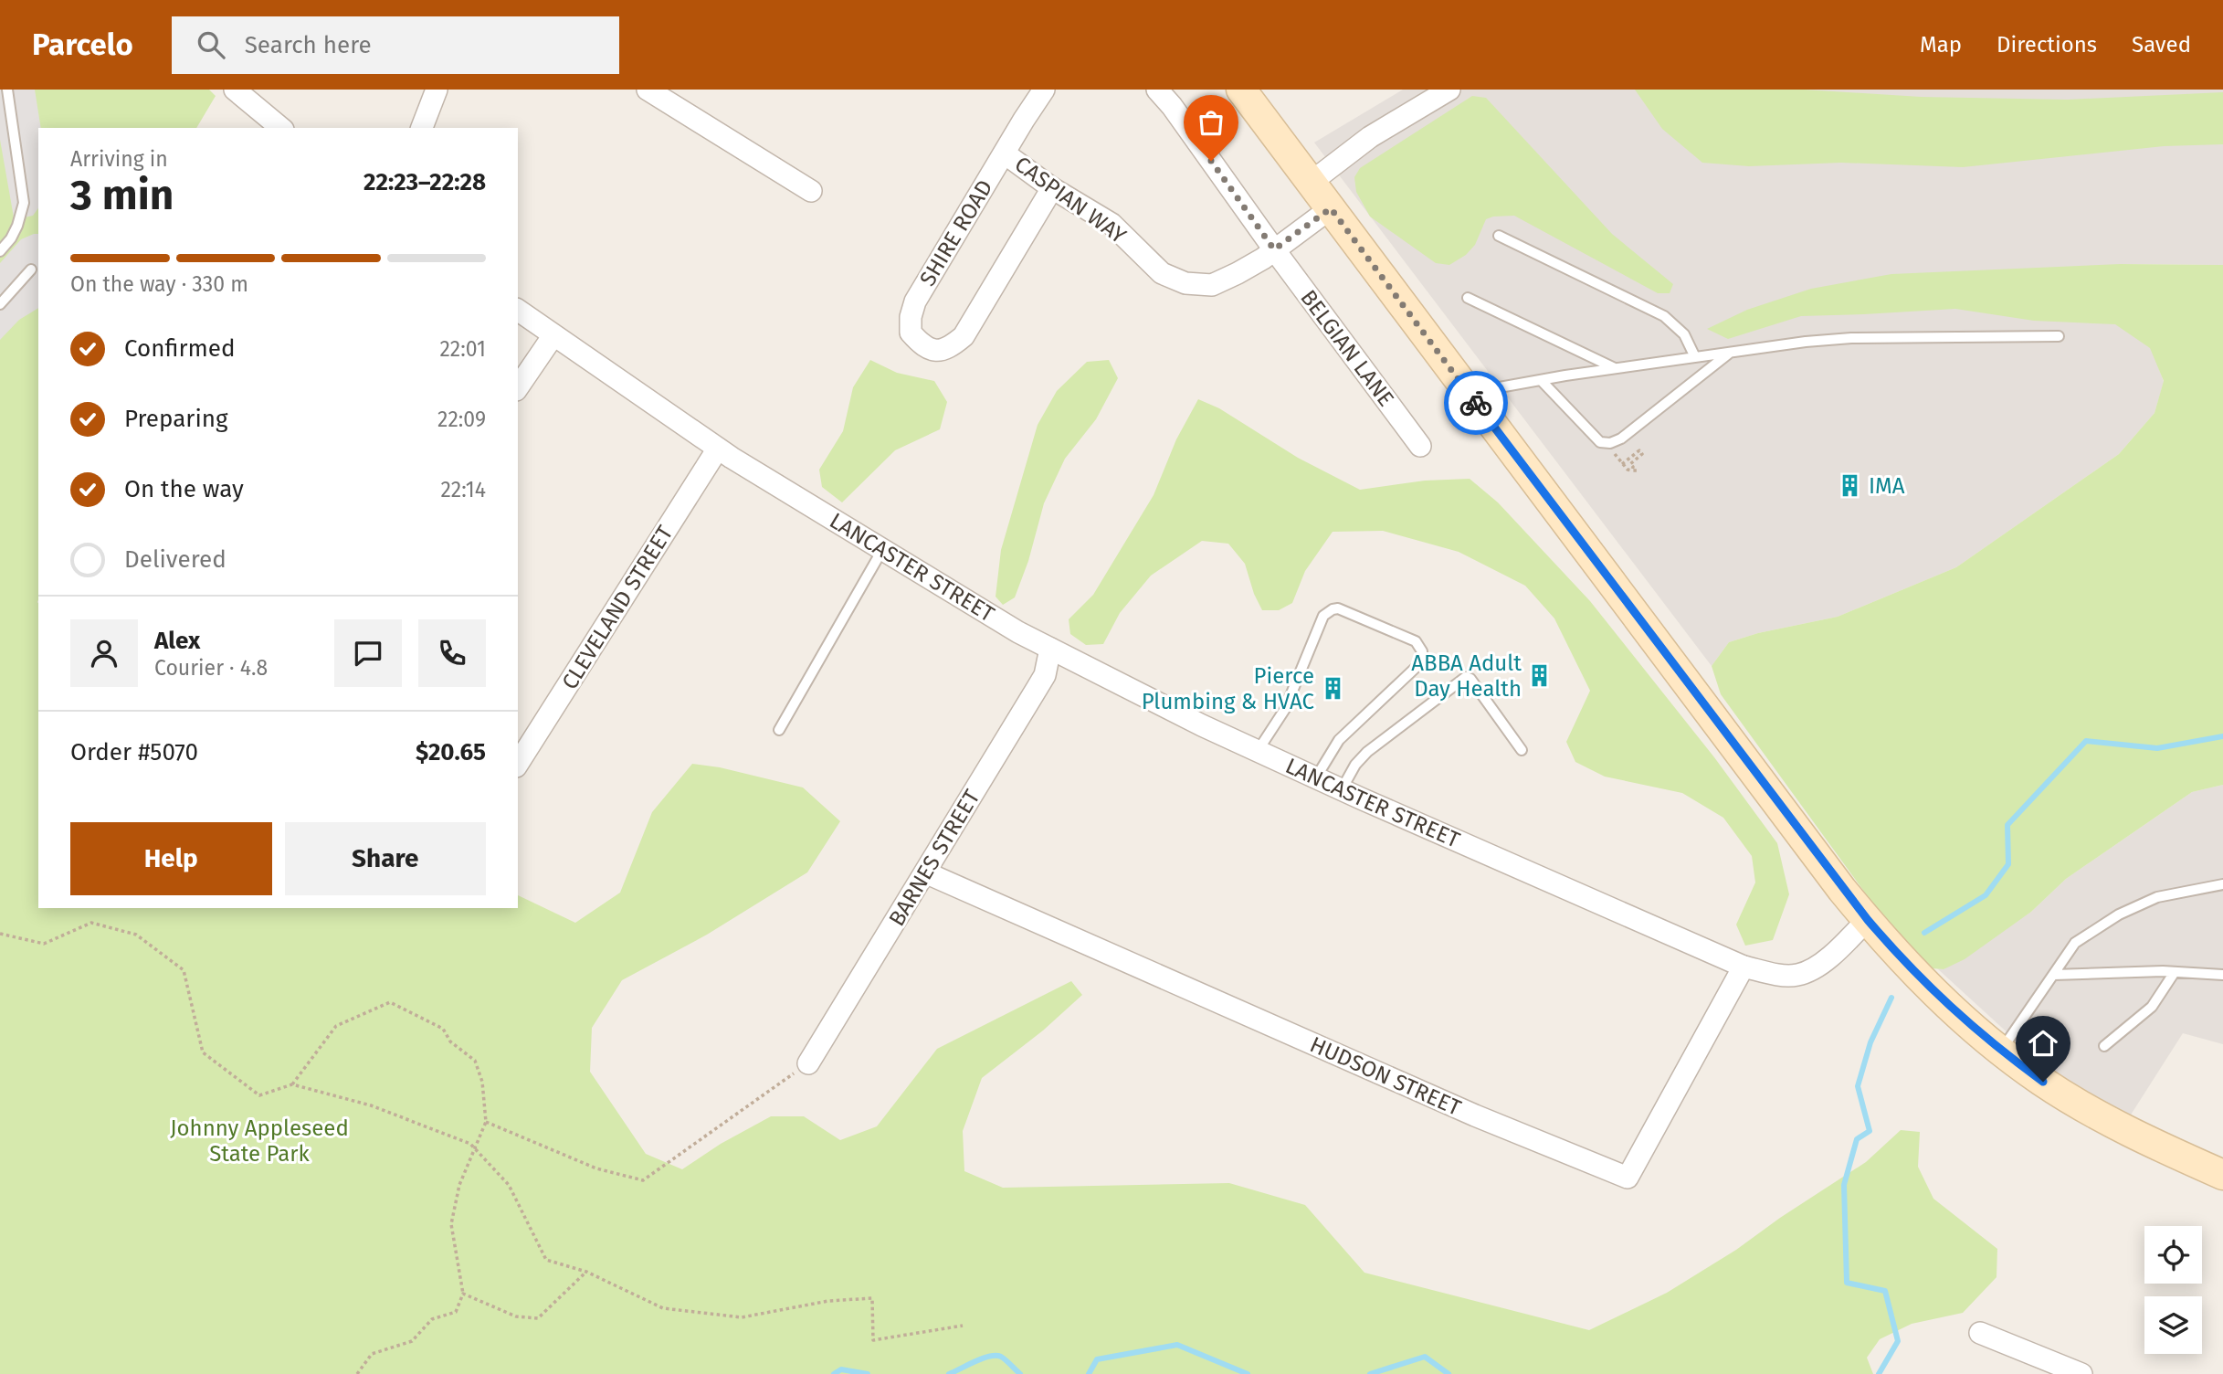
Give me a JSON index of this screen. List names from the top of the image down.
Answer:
{
  "streets": {
    "street": [
      "CASPIAN WAY",
      "SHIRE ROAD",
      "BELGIAN LANE",
      "LANCASTER STREET",
      "CLEVELAND STREET",
      "BARNES STREET",
      "HUDSON STREET"
    ]
  },
  "crossings": [
    ["CASPIAN WAY", "SHIRE ROAD"],
    ["CASPIAN WAY", "BELGIAN LANE"],
    ["LANCASTER STREET", "CLEVELAND STREET"],
    ["LANCASTER STREET", "BARNES STREET"],
    ["LANCASTER STREET", "HUDSON STREET"],
    ["BARNES STREET", "HUDSON STREET"]
  ],
  "parks": ["Johnny Appleseed State Park"],
  "places": {
    "building": ["IMA", "ABBA Adult Day Health", "Pierce Plumbing & HVAC"]
  },
  "page": {
    "header": "Parcelo",
    "search": "Search here",
    "nav": ["Map", "Directions", "Saved"],
    "heading": ["3 min", "Arriving in", "22:23–22:28"],
    "panel": [
      "Alex",
      "Courier · 4.8",
      "Order #5070",
      "$20.65"
    ],
    "bar": "On the way · 330 m",
    "list": [
      ["Confirmed", "22:01"],
      ["Preparing", "22:09"],
      ["On the way", "22:14"],
      "Delivered"
    ],
    "buttons": ["Help", "Share"]
  }
}
